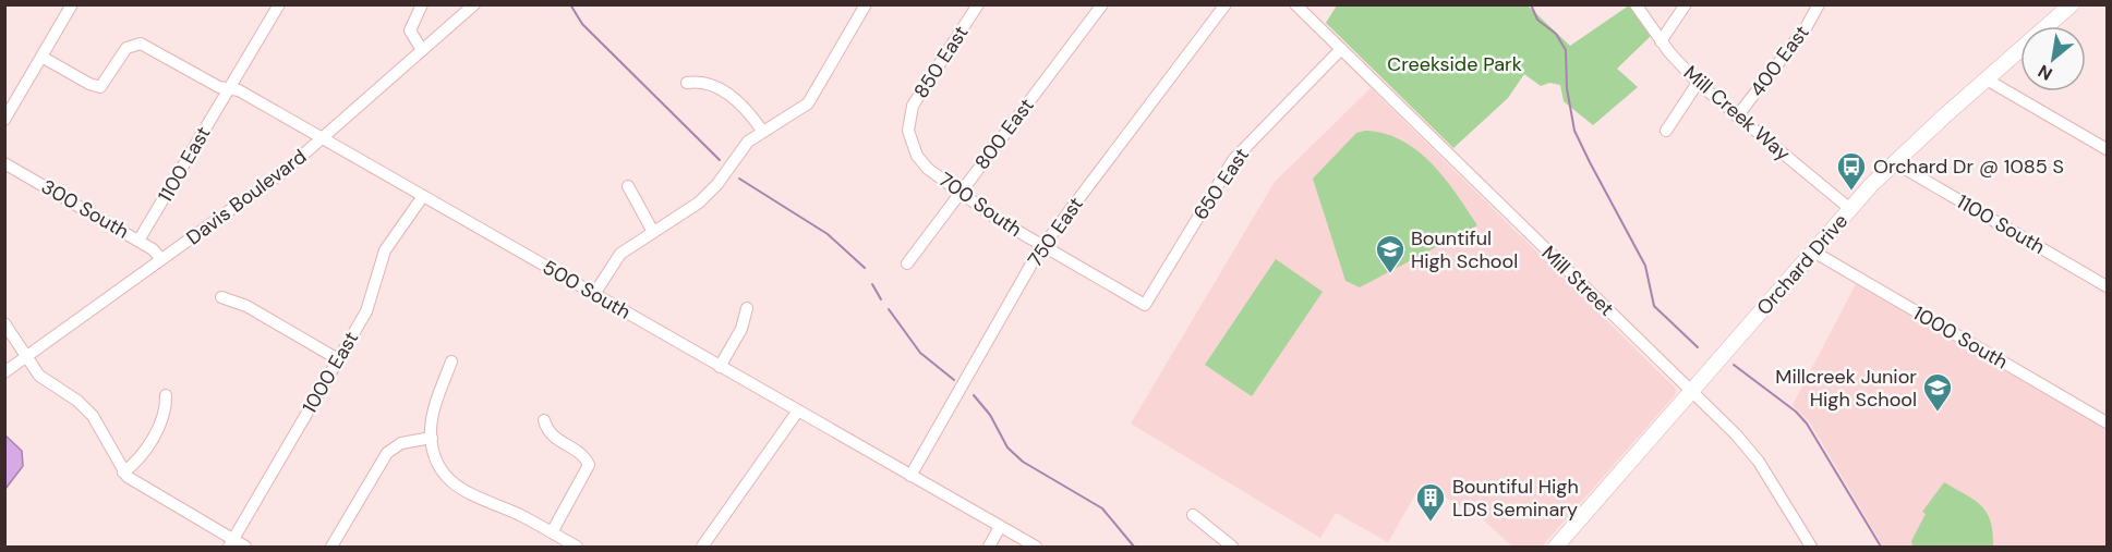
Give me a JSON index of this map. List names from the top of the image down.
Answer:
{
  "streets": {
    "main road": ["Orchard Drive"],
    "street": [
      "400 East",
      "850 East",
      "Mill Creek Way",
      "800 East",
      "1100 East",
      "650 East",
      "Davis Boulevard",
      "700 South",
      "300 South",
      "1100 South",
      "750 East",
      "Mill Street",
      "500 South",
      "1000 South",
      "1000 East"
    ]
  },
  "crossings": [
    ["400 East", "Mill Creek Way"],
    ["850 East", "700 South"],
    ["Mill Creek Way", "Orchard Drive"],
    ["800 East", "700 South"],
    ["1100 East", "300 South"],
    ["1100 East", "500 South"],
    ["650 East", "700 South"],
    ["650 East", "Mill Street"],
    ["Davis Boulevard", "300 South"],
    ["Davis Boulevard", "500 South"],
    ["700 South", "750 East"],
    ["1100 South", "Orchard Drive"],
    ["750 East", "500 South"],
    ["Orchard Drive", "Mill Street"],
    ["Orchard Drive", "1000 South"],
    ["500 South", "1000 East"]
  ],
  "parks": ["Creekside Park"],
  "places": {
    "bus stop": ["Orchard Dr @ 1085 S"],
    "school or university": ["Bountiful High School", "Millcreek Junior High School"],
    "building": ["Bountiful High LDS Seminary"]
  },
  "north": "bottom left"
}
